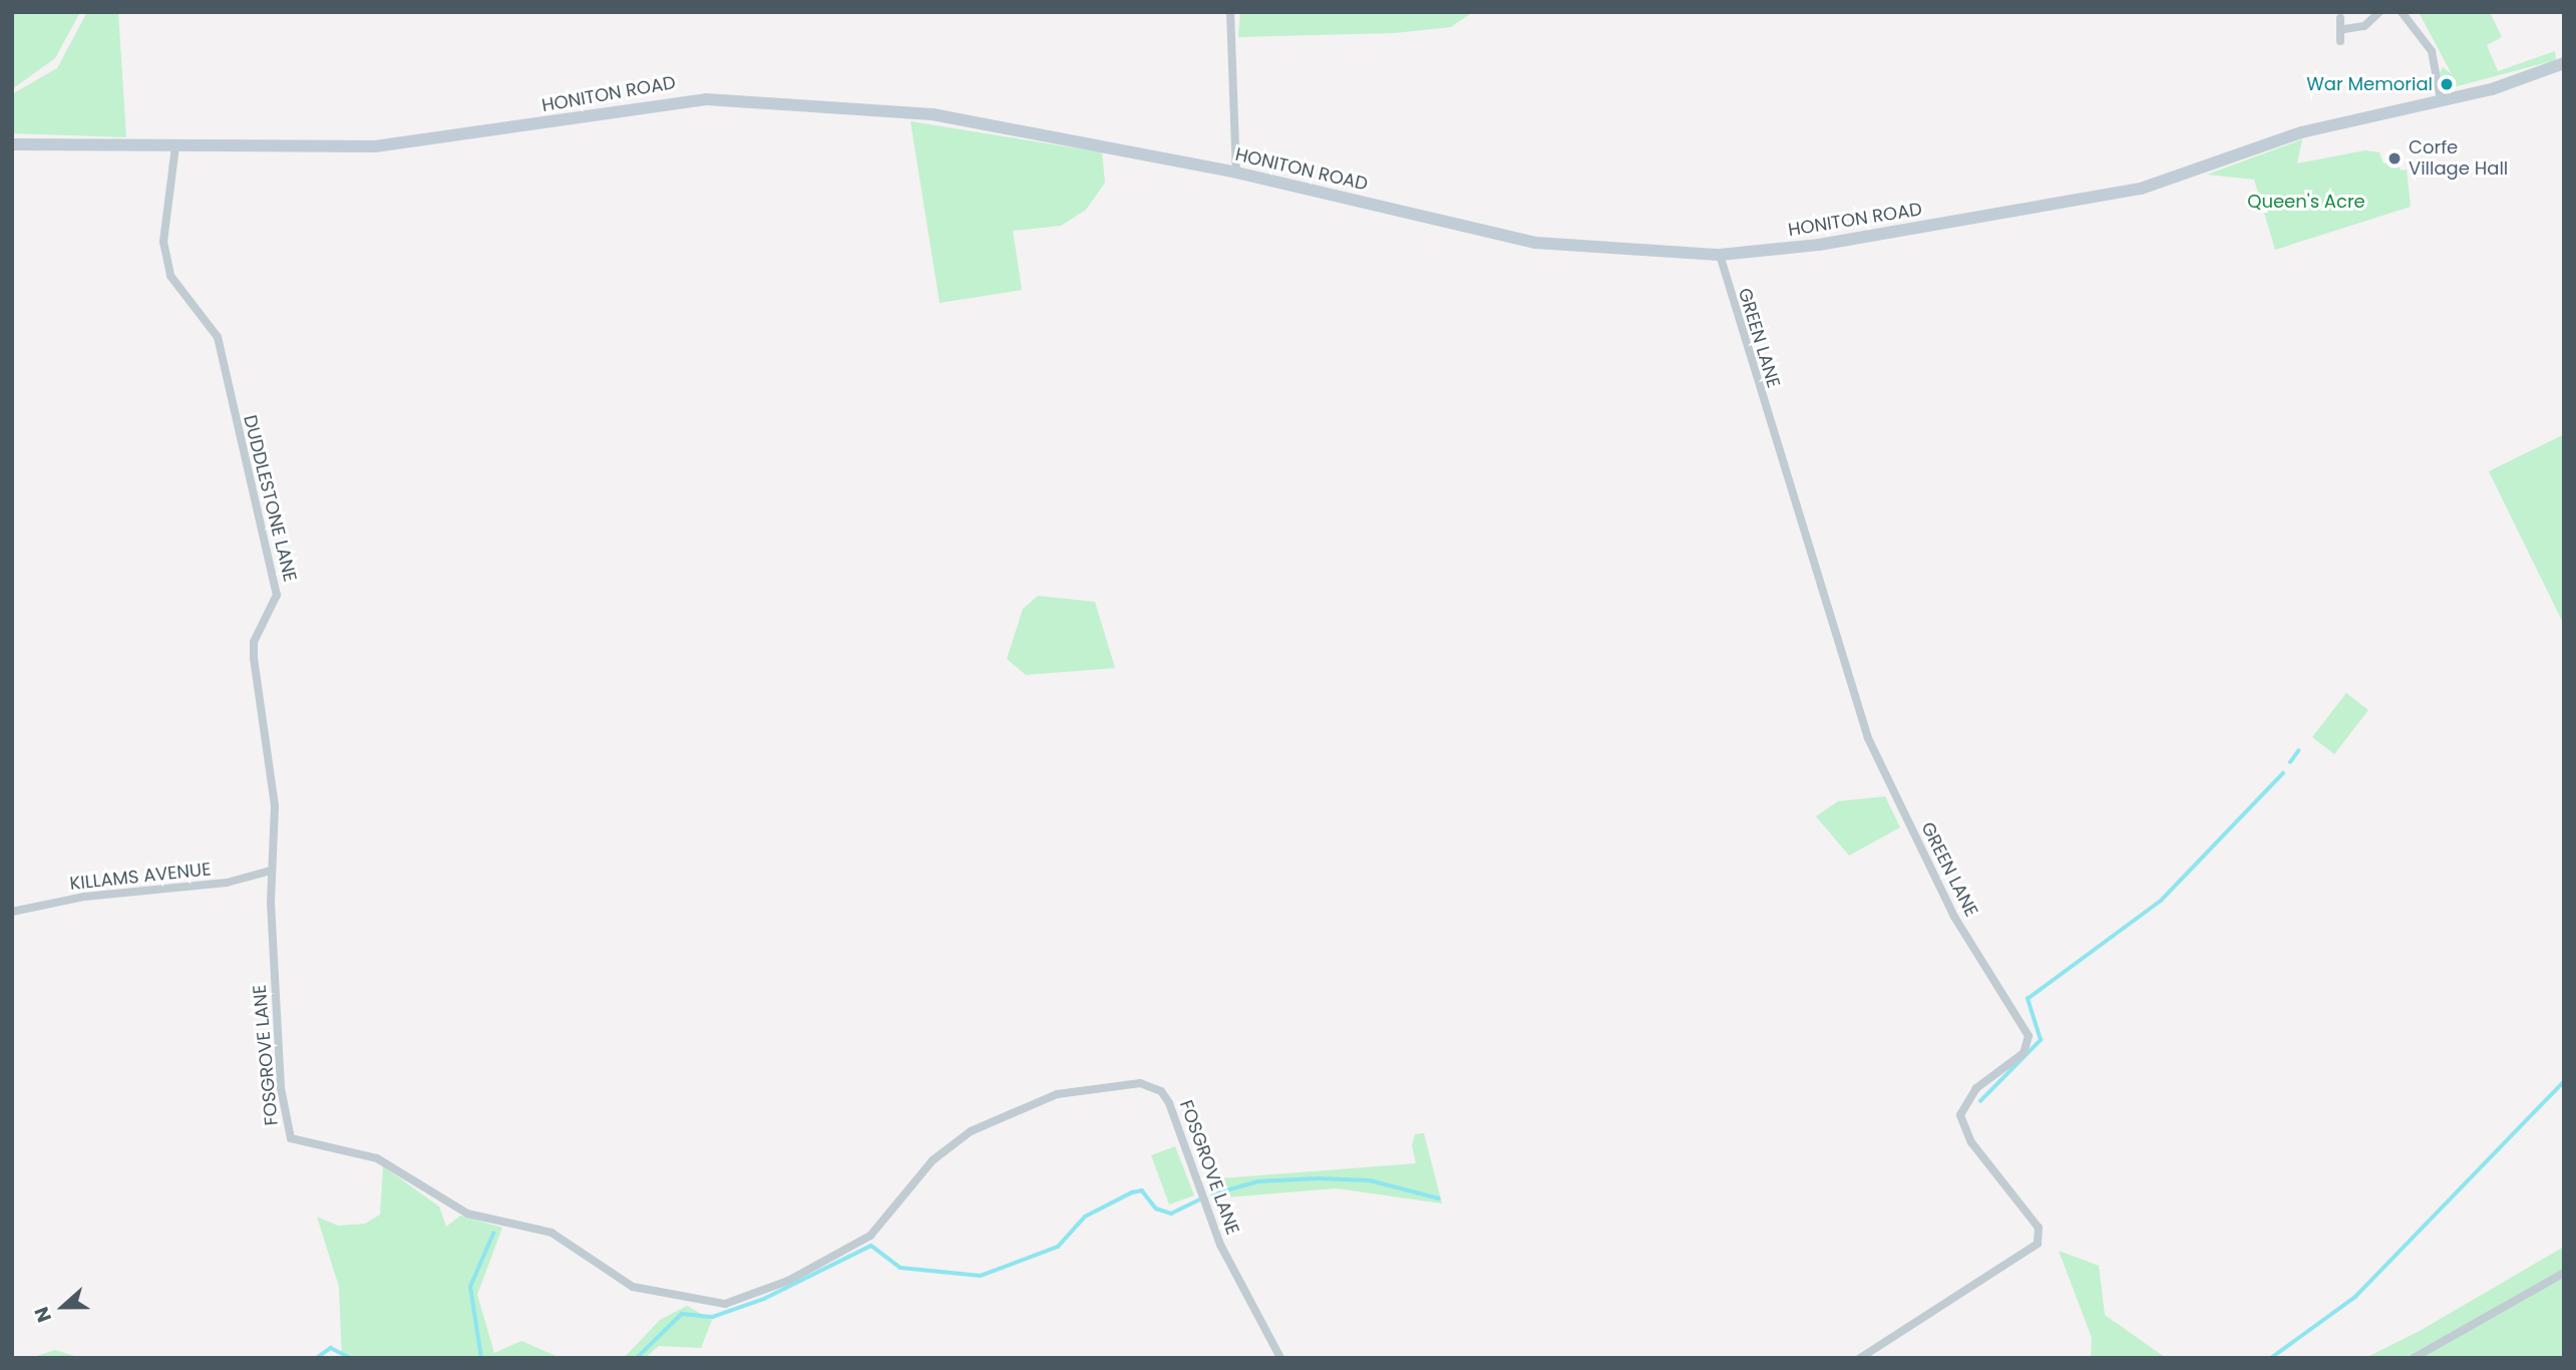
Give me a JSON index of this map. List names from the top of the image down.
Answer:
{
  "streets": {
    "main road": ["HONITON ROAD"],
    "street": [
      "GREEN LANE",
      "DUDDLESTONE LANE",
      "KILLAMS AVENUE",
      "FOSGROVE LANE"
    ]
  },
  "crossings": [
    ["HONITON ROAD", "GREEN LANE"],
    ["HONITON ROAD", "DUDDLESTONE LANE"],
    ["DUDDLESTONE LANE", "KILLAMS AVENUE"],
    ["DUDDLESTONE LANE", "FOSGROVE LANE"],
    ["KILLAMS AVENUE", "FOSGROVE LANE"]
  ],
  "parks": ["Queen's Acre"],
  "places": ["War Memorial", "Corfe Village Hall"],
  "north": "left"
}
